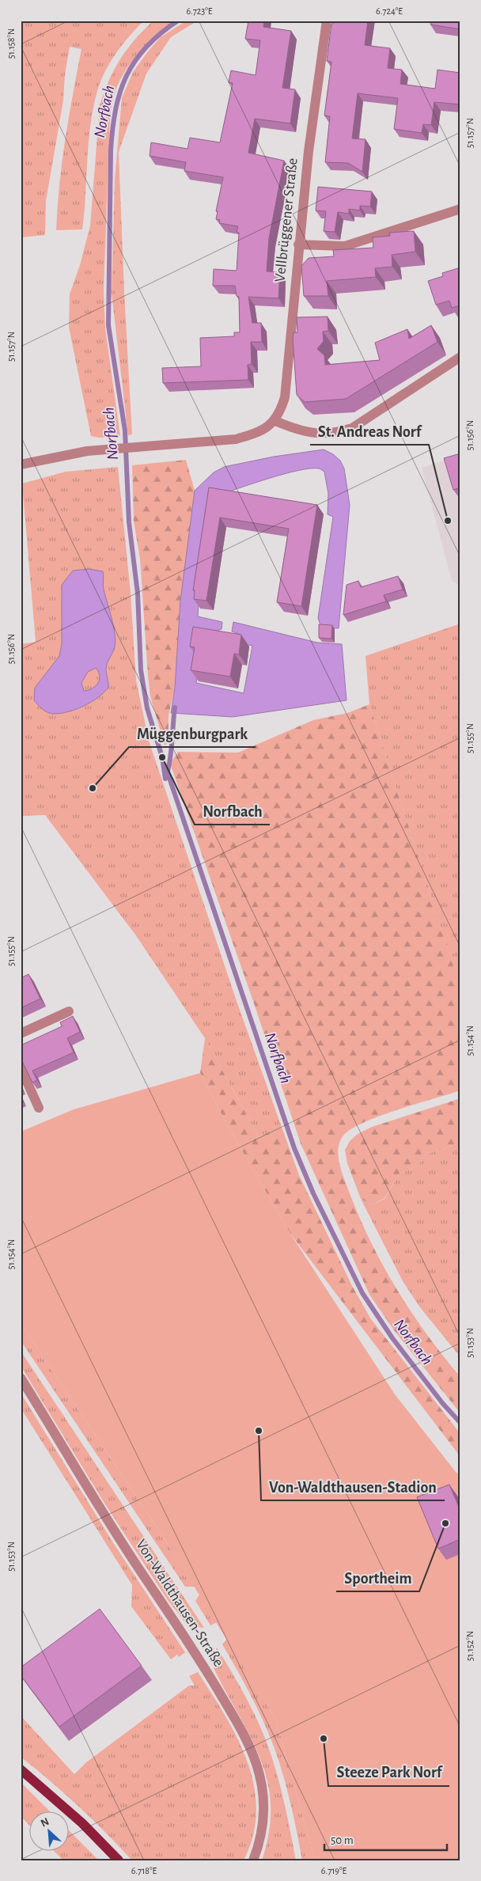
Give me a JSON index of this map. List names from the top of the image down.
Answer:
{
  "streets": {
    "street": ["Vellbrüggener Straße", "Von-Waldthausen-Straße"]
  },
  "water": ["Norfbach"],
  "places": [
    "St. Andreas Norf",
    "Norfbach",
    "Müggenburgpark",
    "Von-Waldthausen-Stadion",
    "Sportheim",
    "Steeze Park Norf"
  ],
  "scale_bar": "50 m",
  "north": "top left",
  "coordinates": [
    "6.723°E",
    "6.724°E",
    "51.158°N",
    "51.157°N",
    "51.156°N",
    "51.155°N",
    "51.154°N",
    "51.153°N",
    "51.152°N",
    "6.718°E",
    "6.719°E"
  ]
}
